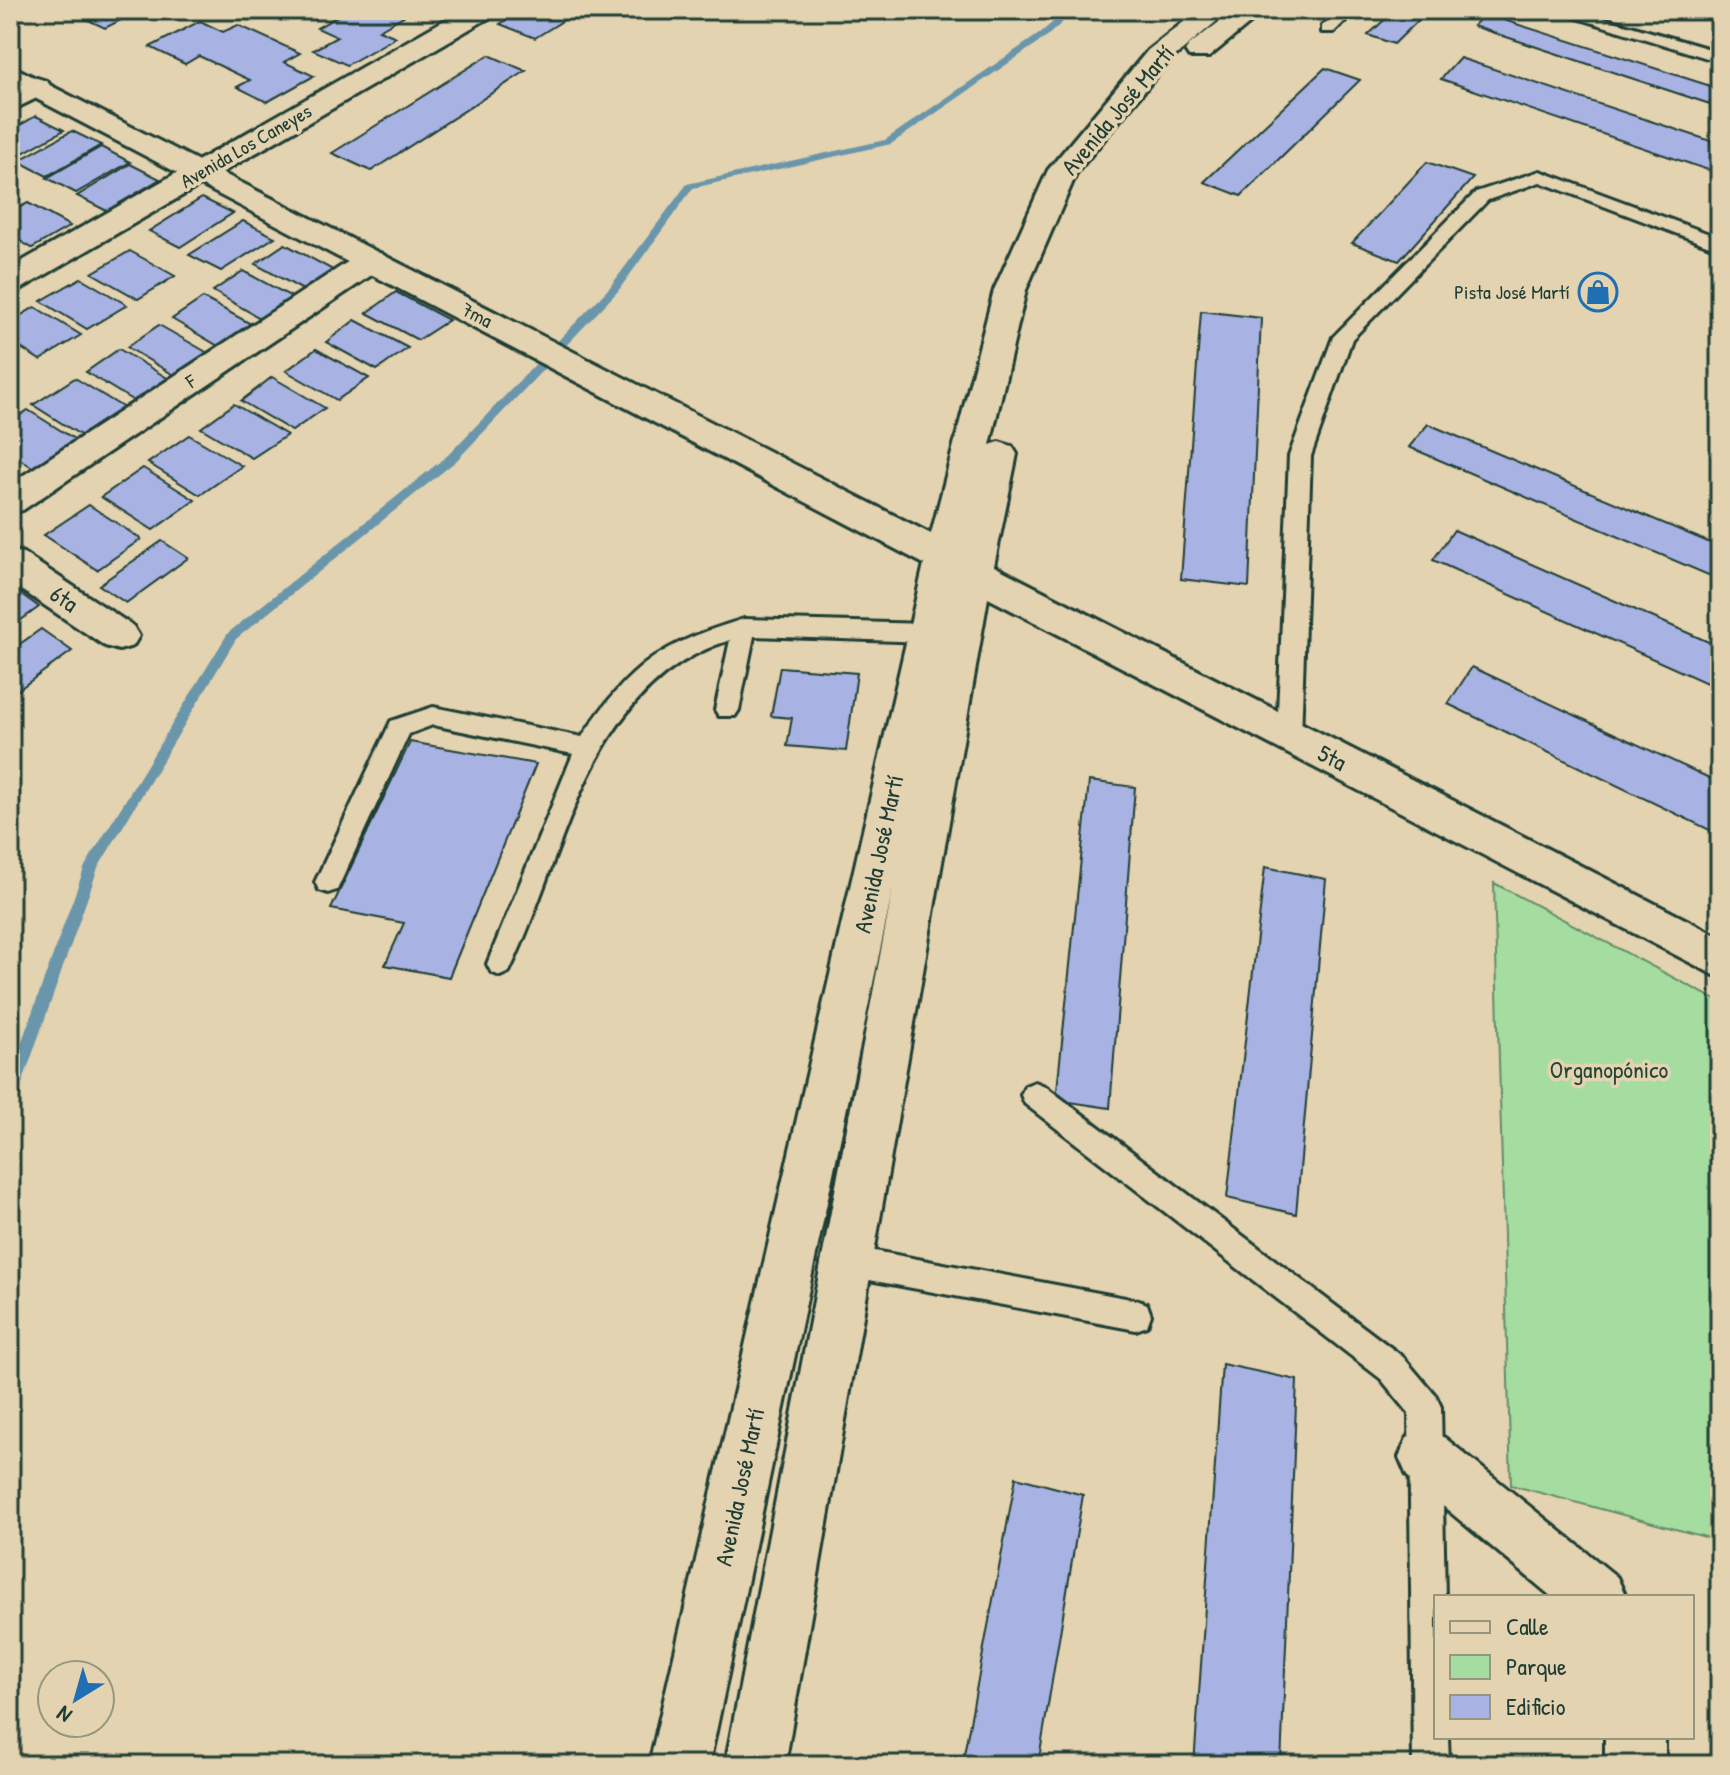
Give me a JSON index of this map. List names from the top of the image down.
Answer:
{
  "streets": {
    "main road": [
      "Avenida José Martí",
      "Avenida Los Caneyes",
      "7ma",
      "F",
      "6ta",
      "5ta"
    ]
  },
  "crossings": [
    ["Avenida José Martí", "7ma"],
    ["Avenida José Martí", "5ta"],
    ["Avenida Los Caneyes", "7ma"],
    ["7ma", "F"],
    ["7ma", "5ta"]
  ],
  "parks": ["Organopónico"],
  "places": {
    "shop": ["Pista José Martí"]
  },
  "legend": ["Calle", "Parque", "Edificio"],
  "north": "bottom left"
}
